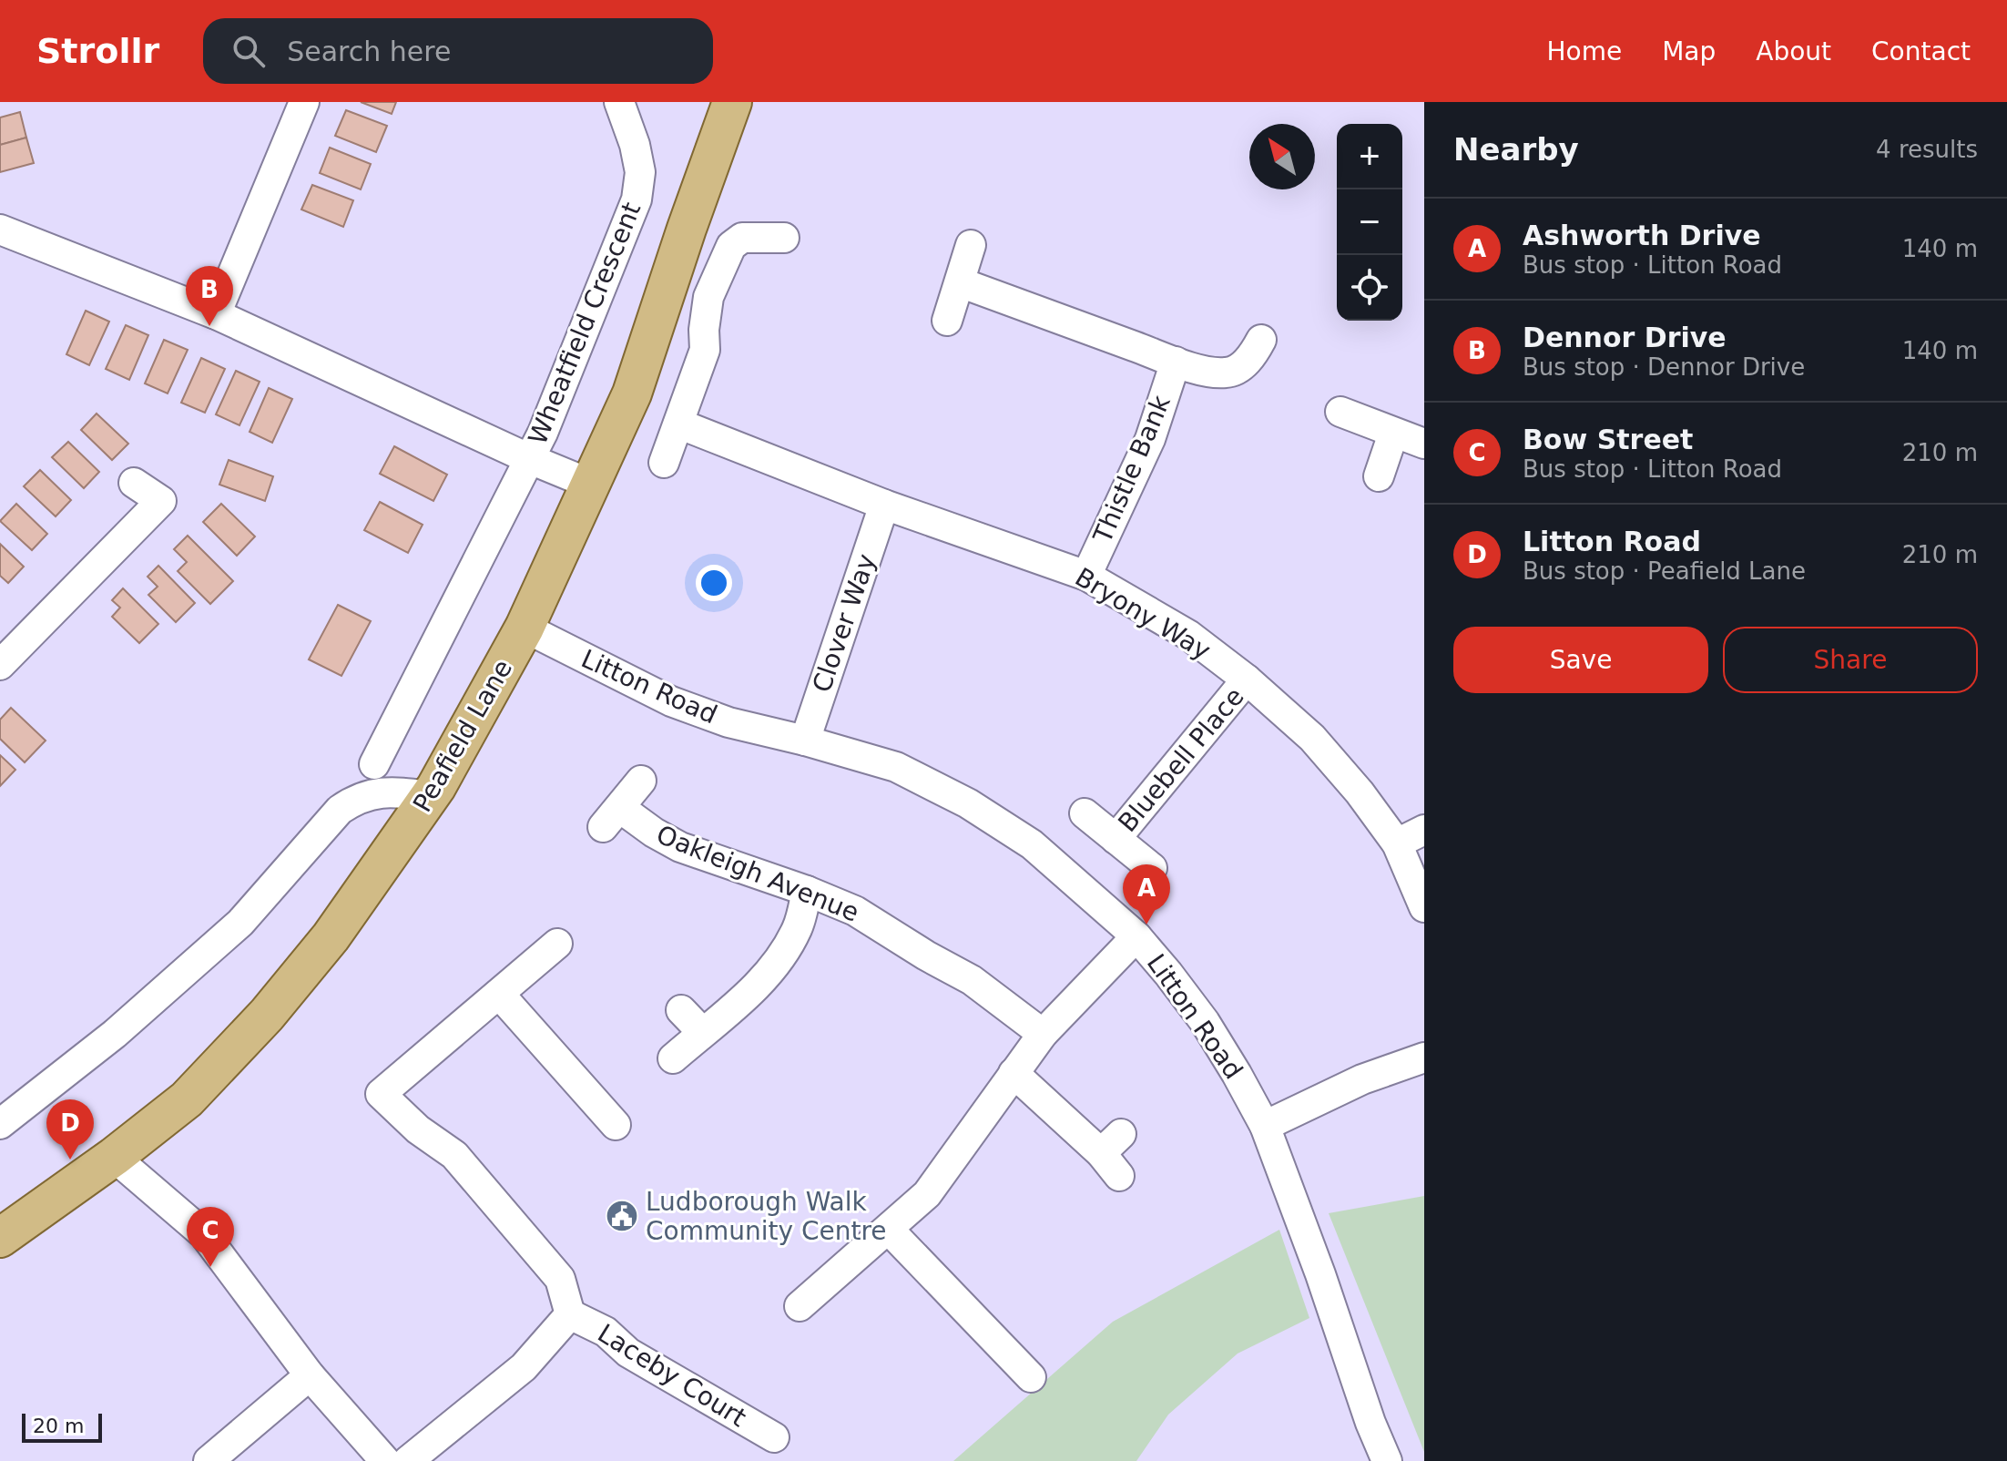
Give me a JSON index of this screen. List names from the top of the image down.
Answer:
{
  "streets": {
    "main road": ["Peafield Lane"],
    "street": [
      "Wheatfield Crescent",
      "Thistle Bank",
      "Bryony Way",
      "Clover Way",
      "Litton Road",
      "Bluebell Place",
      "Oakleigh Avenue",
      "Laceby Court"
    ]
  },
  "crossings": [
    ["Thistle Bank", "Bryony Way"],
    ["Bryony Way", "Clover Way"],
    ["Bryony Way", "Bluebell Place"],
    ["Clover Way", "Litton Road"],
    ["Litton Road", "Peafield Lane"]
  ],
  "places": {
    "public building": ["Ludborough Walk Community Centre"]
  },
  "scale_bar": "20 m",
  "north": "top left",
  "page": {
    "header": "Strollr",
    "search": "Search here",
    "nav": [
      "Home",
      "Map",
      "About",
      "Contact"
    ],
    "heading": ["Nearby", "4 results"],
    "map_buttons": ["+", "−"],
    "list": [
      {
        "mark": "A",
        "name": "Ashworth Drive",
        "note": "Bus stop · Litton Road",
        "value": "140 m"
      },
      {
        "mark": "B",
        "name": "Dennor Drive",
        "note": "Bus stop · Dennor Drive",
        "value": "140 m"
      },
      {
        "mark": "C",
        "name": "Bow Street",
        "note": "Bus stop · Litton Road",
        "value": "210 m"
      },
      {
        "mark": "D",
        "name": "Litton Road",
        "note": "Bus stop · Peafield Lane",
        "value": "210 m"
      }
    ],
    "pins": [
      "B",
      "A",
      "D",
      "C"
    ],
    "buttons": ["Save", "Share"],
    "scale": "20 m"
  }
}
